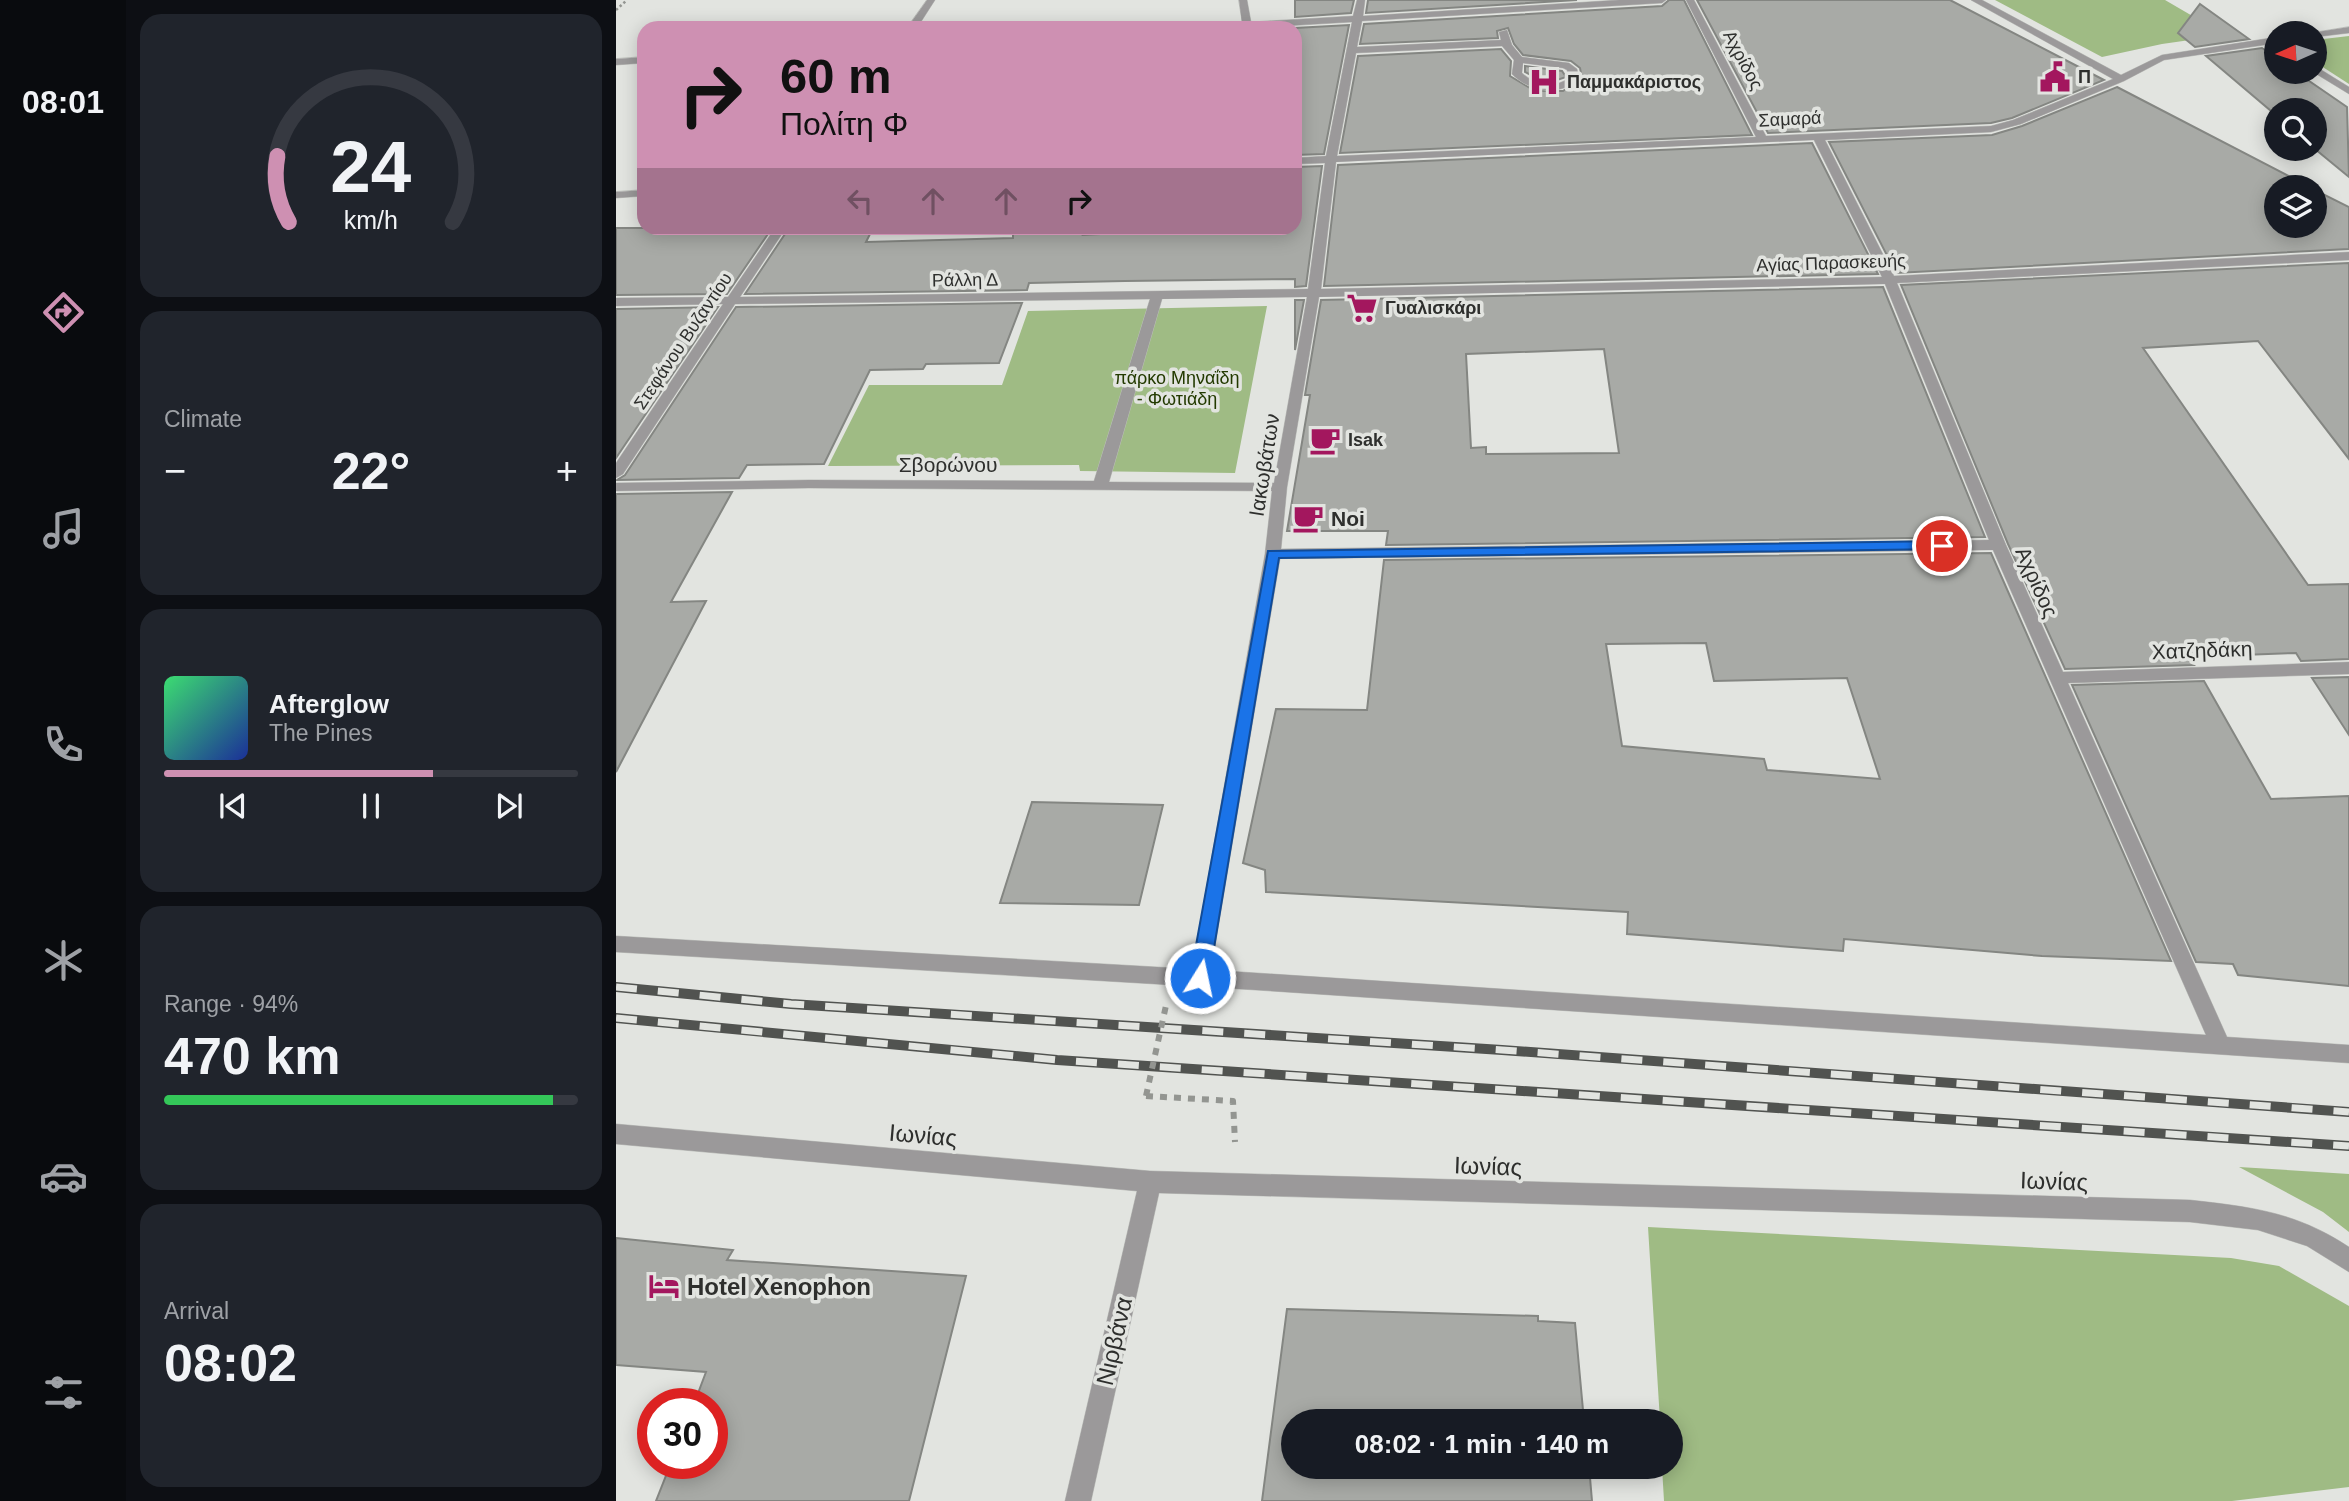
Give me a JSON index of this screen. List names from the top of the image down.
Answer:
{
  "streets": {
    "street": [
      "Αχρίδος",
      "Σαμαρά",
      "Αγίας Παρασκευής",
      "Ράλλη Δ",
      "Στεφάνου Βυζαντίου",
      "Σβορώνου",
      "Ιακωβάτων",
      "Χατζηδάκη",
      "Ιωνίας",
      "Νιρβάνα"
    ]
  },
  "crossings": [
    ["Αχρίδος", "Σαμαρά"],
    ["Αχρίδος", "Αγίας Παρασκευής"],
    ["Αχρίδος", "Χατζηδάκη"],
    ["Σαμαρά", "Ιακωβάτων"],
    ["Αγίας Παρασκευής", "Ράλλη Δ"],
    ["Αγίας Παρασκευής", "Ιακωβάτων"],
    ["Ράλλη Δ", "Στεφάνου Βυζαντίου"],
    ["Ράλλη Δ", "Ιακωβάτων"],
    ["Σβορώνου", "Ιακωβάτων"],
    ["Ιωνίας", "Νιρβάνα"]
  ],
  "parks": ["πάρκο Μηναΐδη - Φωτιάδη"],
  "places": {
    "public building": ["Π"],
    "hospital": ["Παμμακάριστος"],
    "supermarket": ["Γυαλισκάρι"],
    "cafe": ["Isak", "Noi"],
    "hotel": ["Hotel Xenophon"]
  },
  "north": "left",
  "page": {
    "tabs": "08:01",
    "turn": ["60 m", "Πολίτη Φ"],
    "tile": [
      "Climate",
      ["Range · 94%", "470 km"],
      ["Arrival", "08:02"]
    ],
    "heat": ["−", "22°", "+"],
    "song": ["Afterglow", "The Pines"],
    "limit": "30",
    "trip": "08:02 · 1 min · 140 m",
    "gauge": ["24", "km/h"]
  }
}
